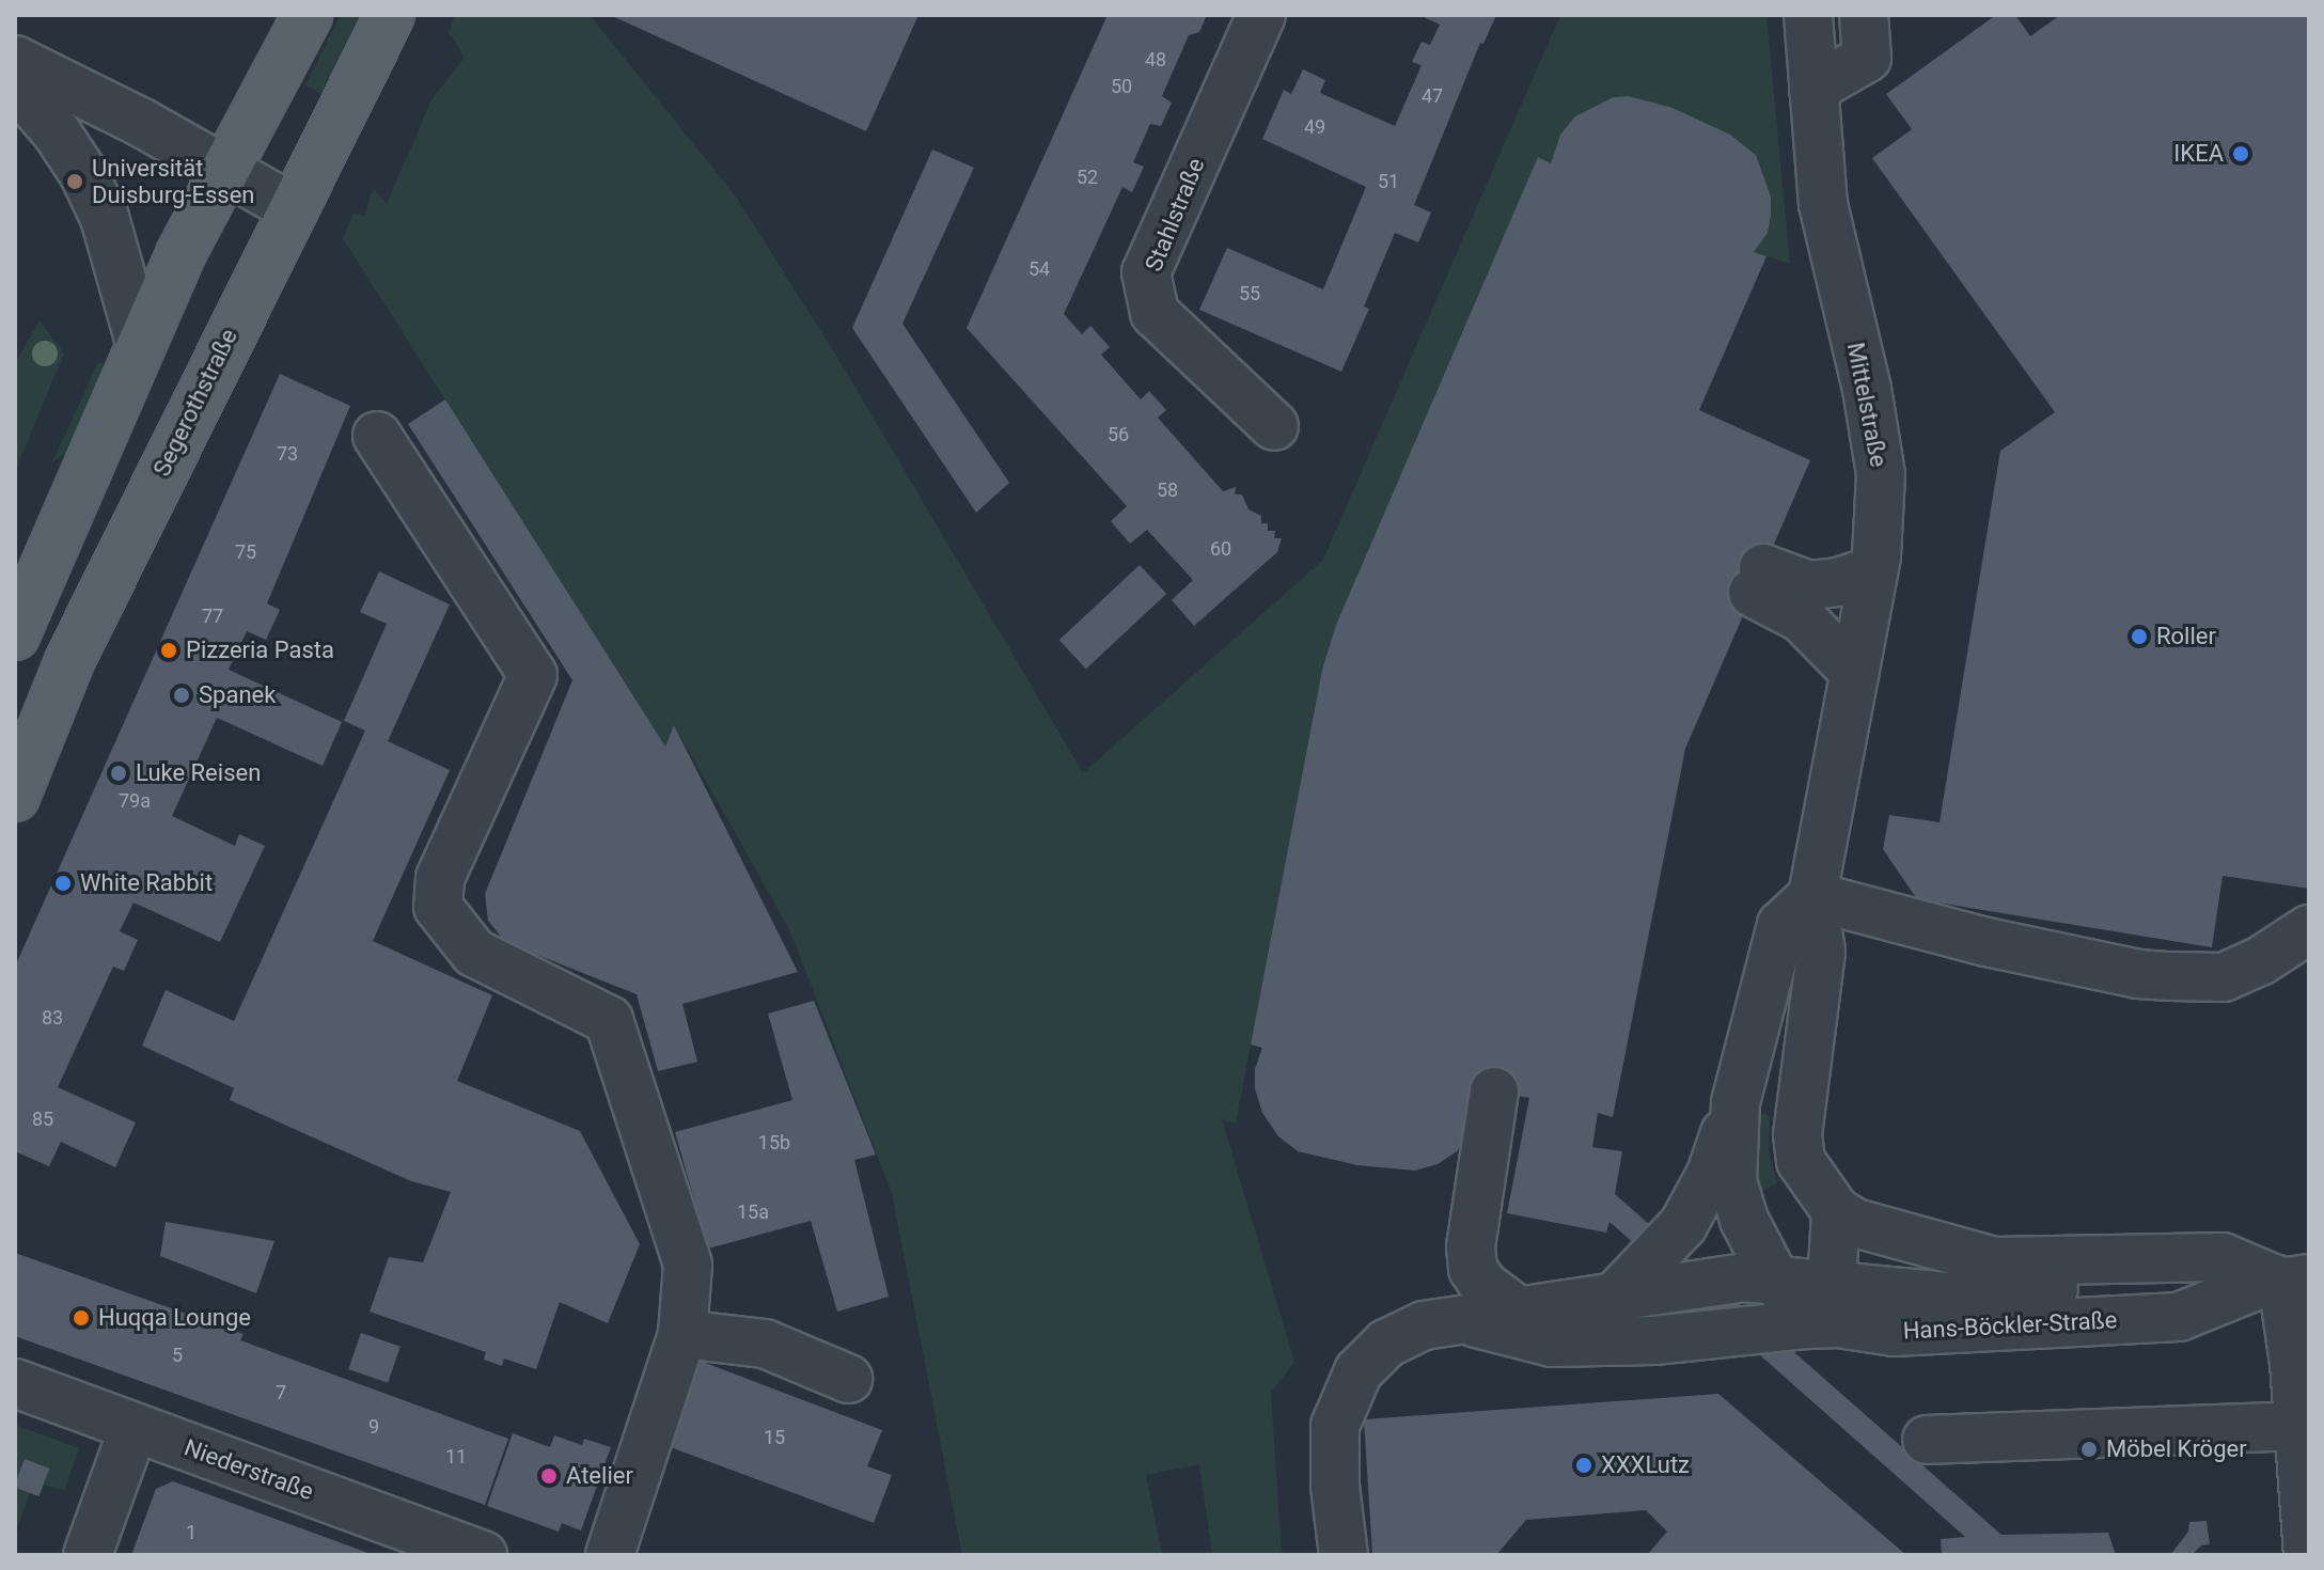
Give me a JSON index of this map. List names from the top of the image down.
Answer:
{
  "streets": {
    "main road": ["Segerothstraße"],
    "street": [
      "Stahlstraße",
      "Mittelstraße",
      "Hans-Böckler-Straße",
      "Niederstraße"
    ]
  },
  "places": [
    "IKEA",
    "Universität Duisburg-Essen",
    "Roller",
    "Pizzeria Pasta",
    "Spanek",
    "Luke Reisen",
    "White Rabbit",
    "Huqqa Lounge",
    "Möbel Kröger",
    "XXXLutz",
    "Atelier"
  ],
  "house_numbers": [
    "48",
    "50",
    "47",
    "49",
    "52",
    "51",
    "54",
    "55",
    "56",
    "73",
    "58",
    "60",
    "75",
    "77",
    "79a",
    "83",
    "85",
    "15b",
    "15a",
    "5",
    "7",
    "9",
    "15",
    "11",
    "1"
  ]
}
